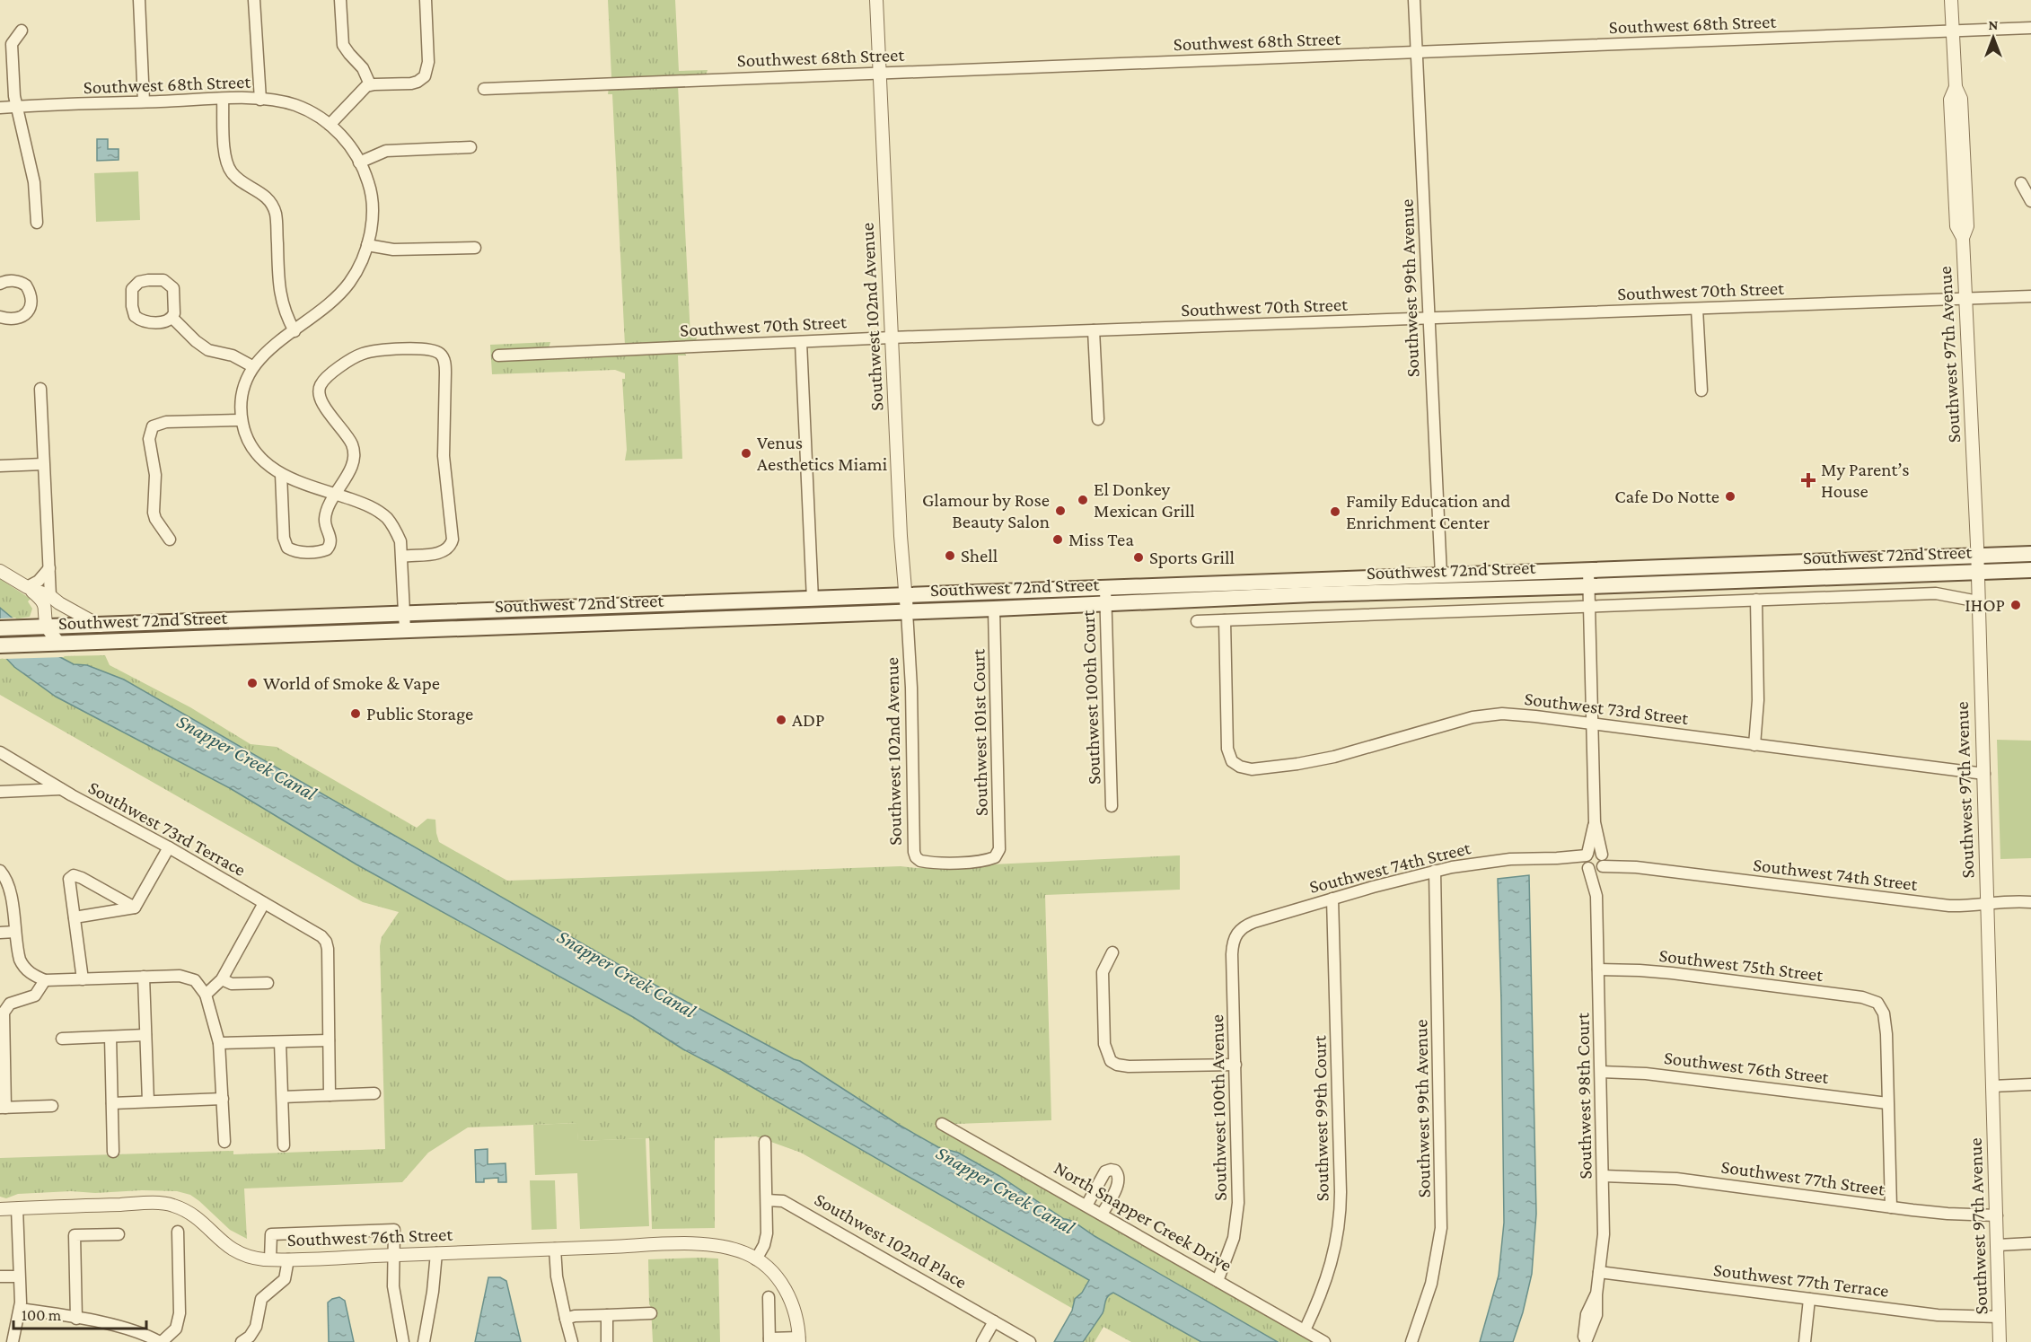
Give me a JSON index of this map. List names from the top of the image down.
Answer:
{
  "streets": {
    "main road": ["Southwest 72nd Street"],
    "street": [
      "Southwest 68th Street",
      "Southwest 99th Avenue",
      "Southwest 70th Street",
      "Southwest 102nd Avenue",
      "Southwest 97th Avenue",
      "Southwest 100th Court",
      "Southwest 73rd Street",
      "Southwest 101st Court",
      "Southwest 73rd Terrace",
      "Southwest 74th Street",
      "Southwest 75th Street",
      "Southwest 76th Street",
      "Southwest 98th Court",
      "Southwest 100th Avenue",
      "Southwest 99th Court",
      "Southwest 77th Street",
      "North Snapper Creek Drive",
      "Southwest 102nd Place",
      "Southwest 77th Terrace"
    ]
  },
  "crossings": [
    ["Southwest 68th Street", "Southwest 99th Avenue"],
    ["Southwest 68th Street", "Southwest 102nd Avenue"],
    ["Southwest 68th Street", "Southwest 97th Avenue"],
    ["Southwest 99th Avenue", "Southwest 70th Street"],
    ["Southwest 99th Avenue", "Southwest 72nd Street"],
    ["Southwest 99th Avenue", "Southwest 74th Street"],
    ["Southwest 70th Street", "Southwest 102nd Avenue"],
    ["Southwest 70th Street", "Southwest 97th Avenue"],
    ["Southwest 102nd Avenue", "Southwest 72nd Street"],
    ["Southwest 102nd Avenue", "Southwest 101st Court"],
    ["Southwest 97th Avenue", "Southwest 72nd Street"],
    ["Southwest 97th Avenue", "Southwest 73rd Street"],
    ["Southwest 97th Avenue", "Southwest 74th Street"],
    ["Southwest 97th Avenue", "Southwest 77th Street"],
    ["Southwest 97th Avenue", "Southwest 77th Terrace"],
    ["Southwest 72nd Street", "Southwest 100th Court"],
    ["Southwest 72nd Street", "Southwest 101st Court"],
    ["Southwest 72nd Street", "Southwest 98th Court"],
    ["Southwest 73rd Street", "Southwest 98th Court"],
    ["Southwest 74th Street", "Southwest 98th Court"],
    ["Southwest 74th Street", "Southwest 100th Avenue"],
    ["Southwest 74th Street", "Southwest 99th Court"],
    ["Southwest 75th Street", "Southwest 76th Street"],
    ["Southwest 75th Street", "Southwest 98th Court"],
    ["Southwest 76th Street", "Southwest 98th Court"],
    ["Southwest 98th Court", "Southwest 77th Street"],
    ["Southwest 98th Court", "Southwest 77th Terrace"],
    ["Southwest 100th Avenue", "North Snapper Creek Drive"],
    ["Southwest 99th Court", "North Snapper Creek Drive"]
  ],
  "water": ["Snapper Creek Canal"],
  "places": {
    "other": [
      "Venus Aesthetics Miami",
      "Cafe Do Notte",
      "El Donkey Mexican Grill",
      "Glamour by Rose Beauty Salon",
      "Family Education and Enrichment Center",
      "Miss Tea",
      "Shell",
      "Sports Grill",
      "IHOP",
      "World of Smoke & Vape",
      "Public Storage",
      "ADP"
    ],
    "health": ["My Parent’s House"]
  },
  "scale_bar": "100 m",
  "north": "top"
}
